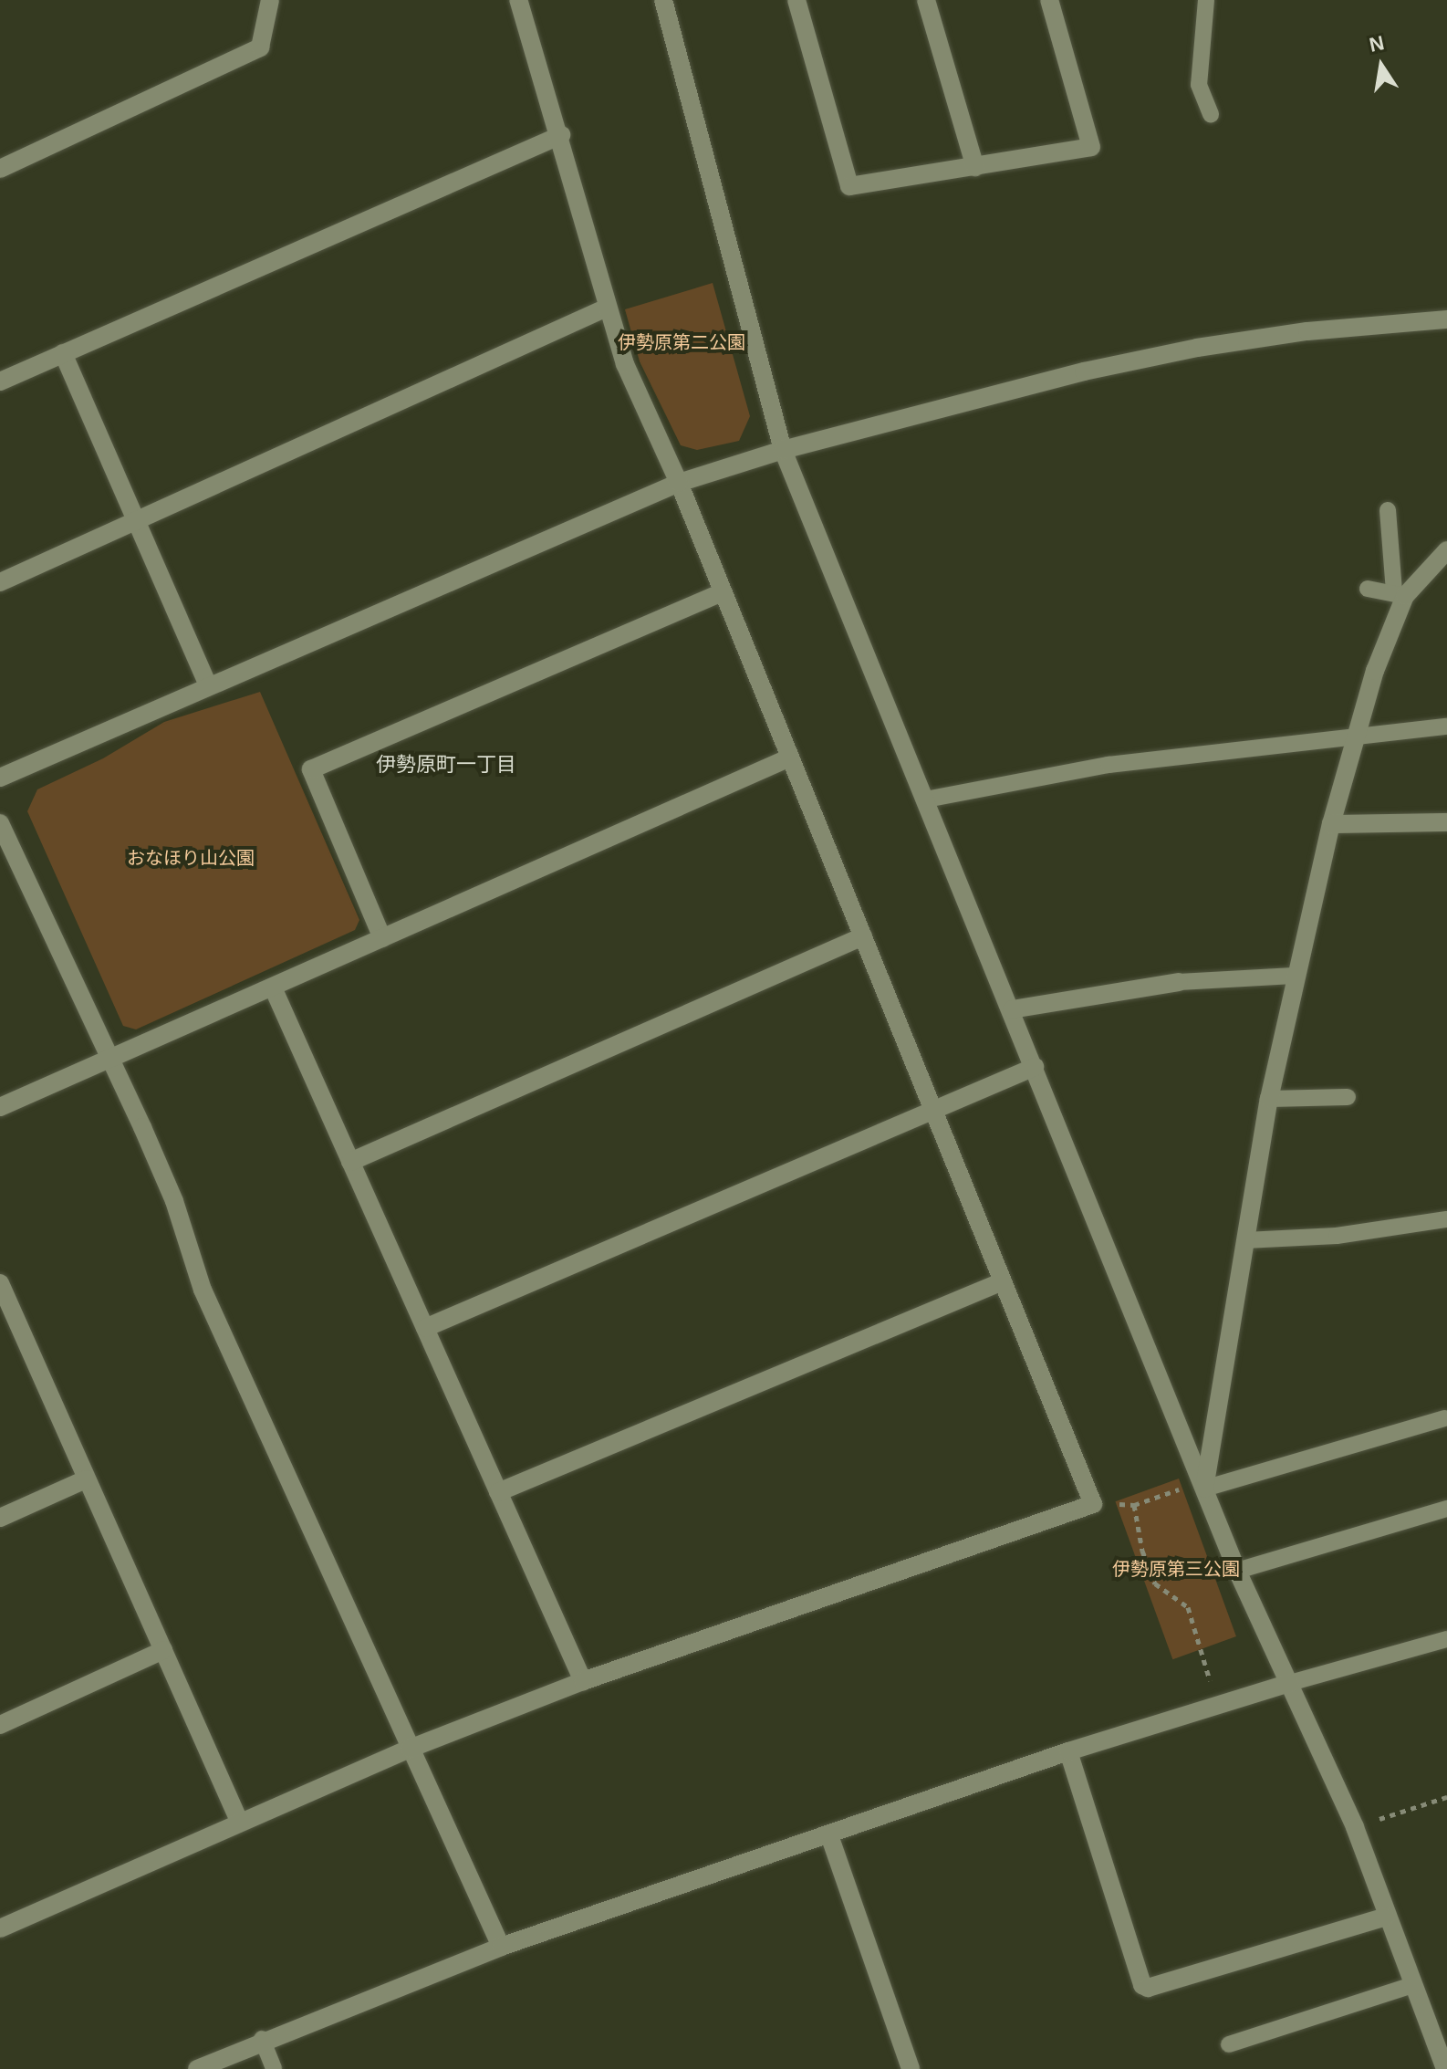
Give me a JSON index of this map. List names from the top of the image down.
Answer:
{
  "districts": ["伊勢原町一丁目"],
  "parks": ["伊勢原第二公園", "おなほり山公園", "伊勢原第三公園"],
  "north": "top"
}
